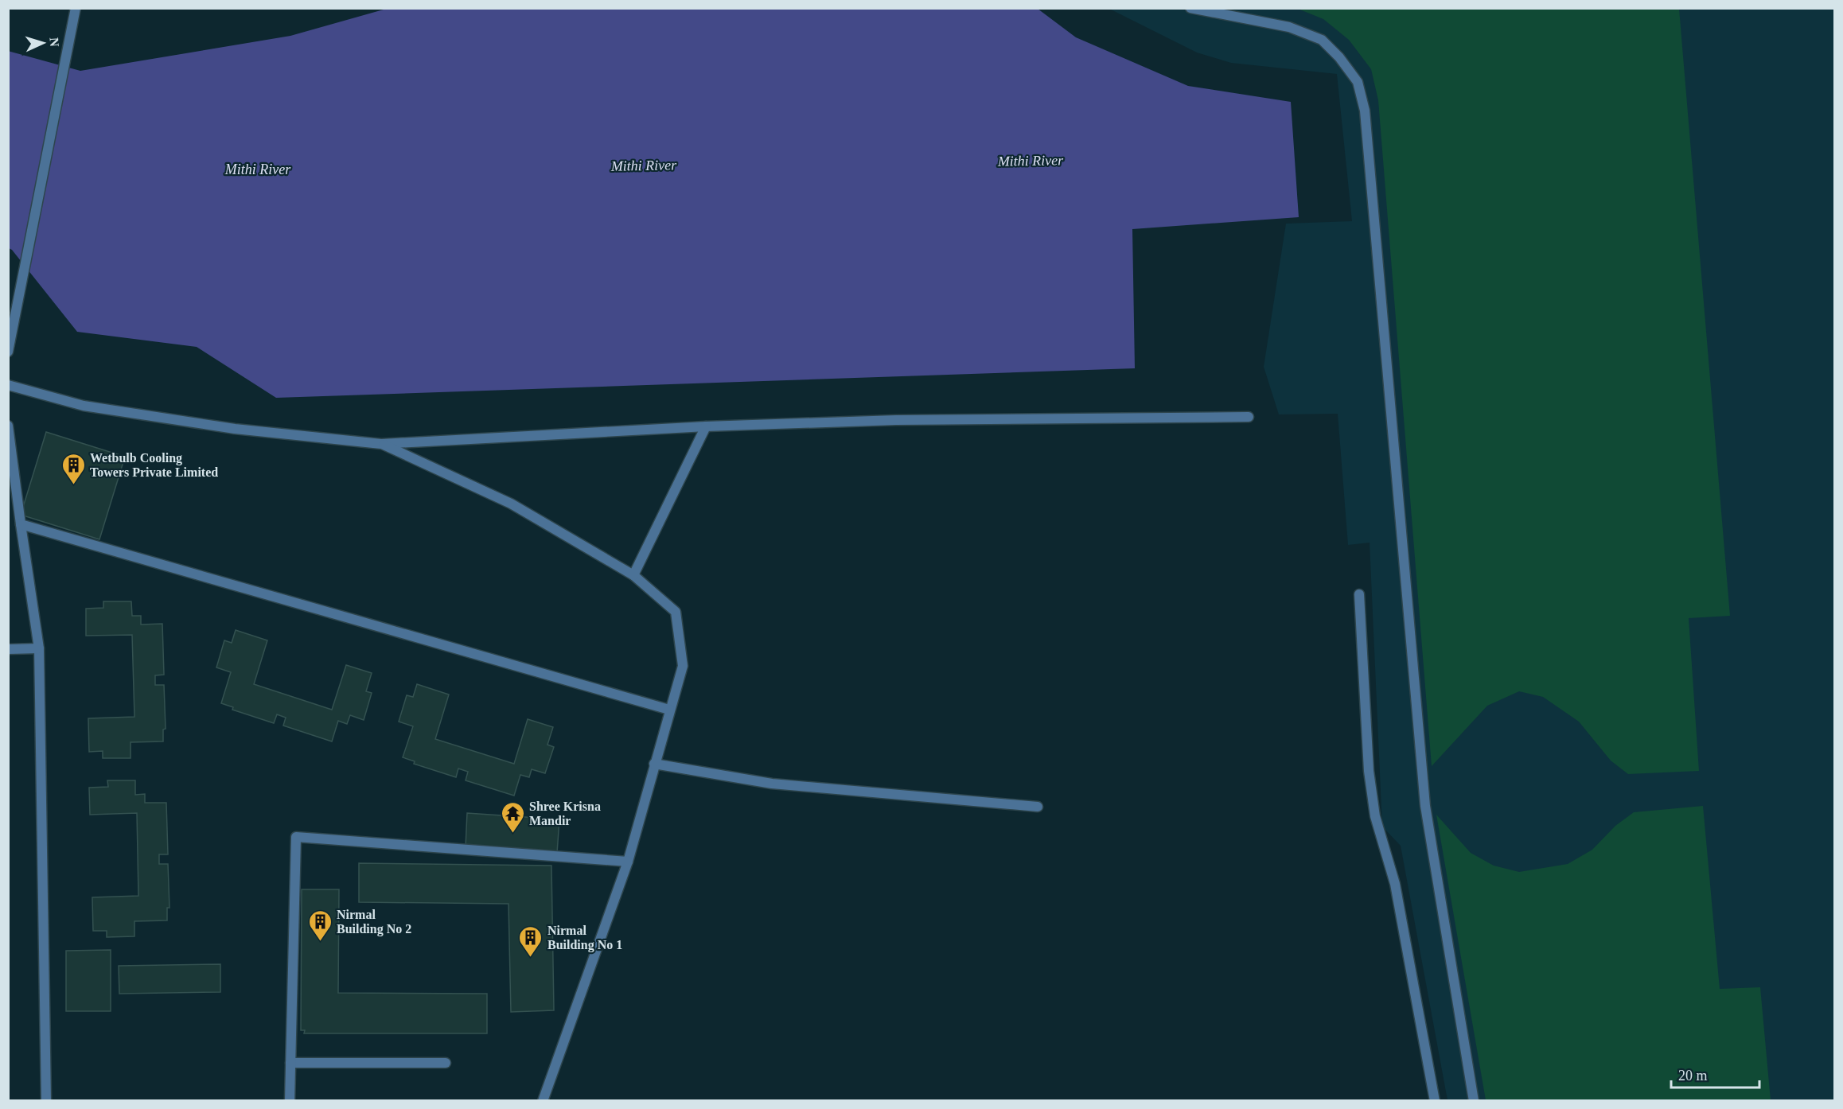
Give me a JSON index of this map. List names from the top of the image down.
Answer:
{
  "water": ["Mithi River"],
  "places": {
    "building": ["Wetbulb Cooling Towers Private Limited", "Nirmal Building No 2", "Nirmal Building No 1"],
    "temple": ["Shree Krisna Mandir"]
  },
  "scale_bar": "20 m",
  "north": "right"
}
